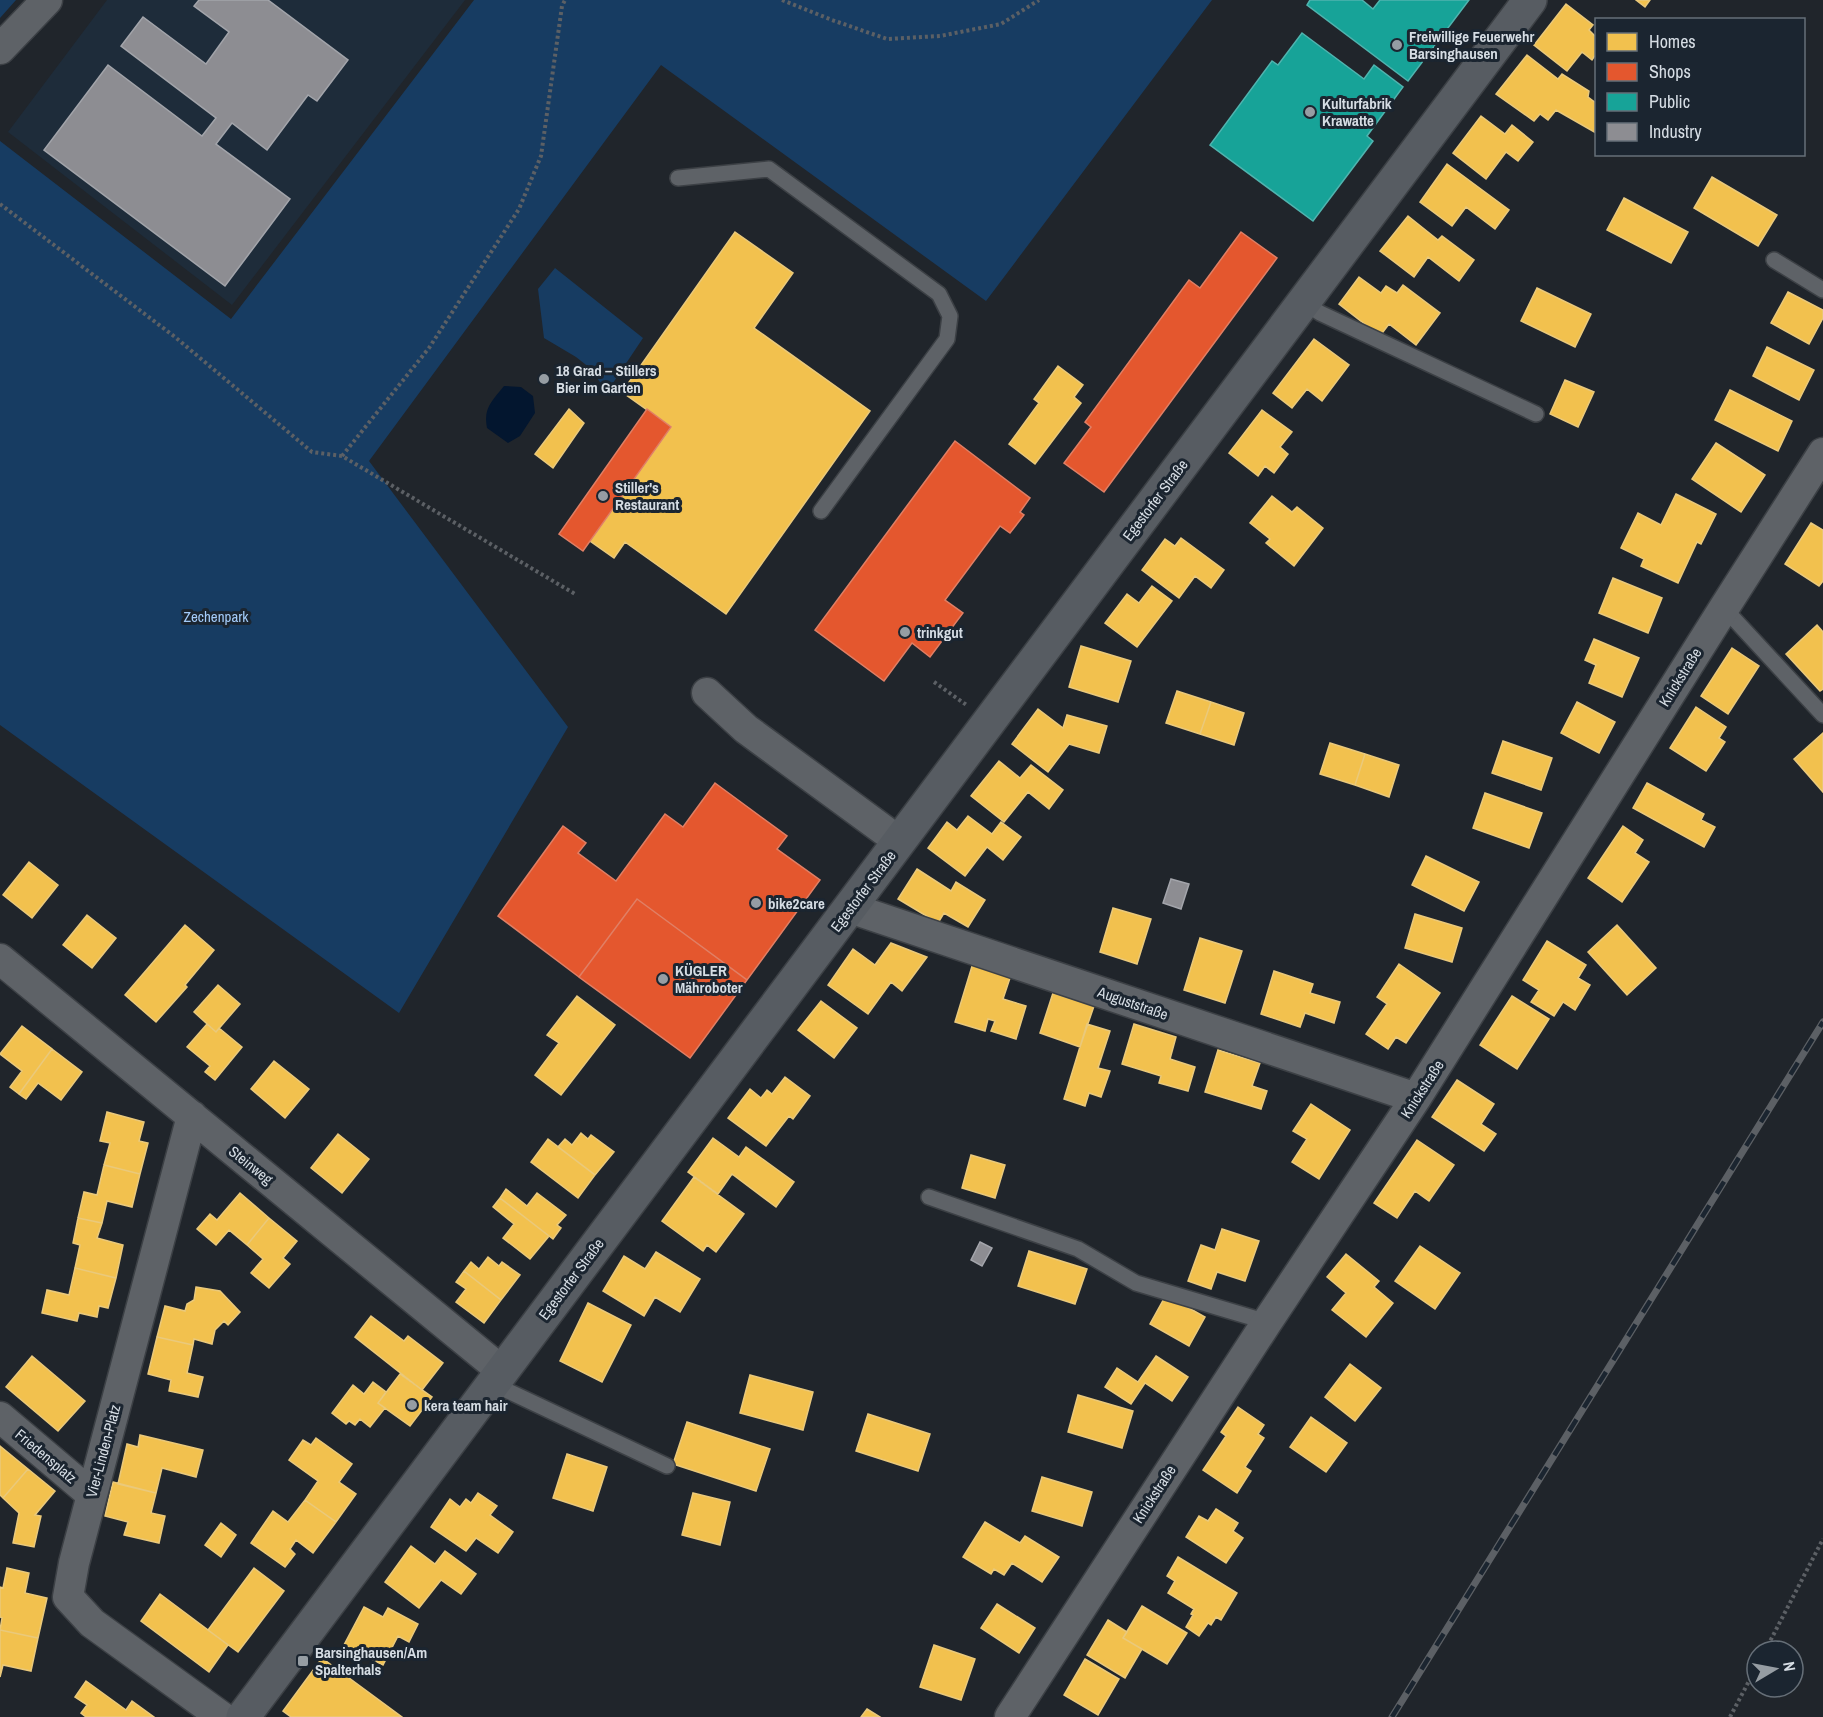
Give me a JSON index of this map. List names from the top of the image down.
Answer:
{
  "streets": {
    "main road": ["Egestorfer Straße"],
    "street": [
      "Knickstraße",
      "Auguststraße",
      "Steinweg",
      "Vier-Linden-Platz",
      "Friedensplatz"
    ]
  },
  "crossings": [
    ["Egestorfer Straße", "Auguststraße"],
    ["Egestorfer Straße", "Steinweg"],
    ["Knickstraße", "Auguststraße"],
    ["Steinweg", "Vier-Linden-Platz"],
    ["Vier-Linden-Platz", "Friedensplatz"]
  ],
  "parks": ["Zechenpark"],
  "places": {
    "other": [
      "Freiwillige Feuerwehr Barsinghausen",
      "Kulturfabrik Krawatte",
      "18 Grad – Stillers Bier im Garten",
      "Stiller's Restaurant",
      "trinkgut",
      "bike2care",
      "KÜGLER Mähroboter",
      "kera team hair"
    ],
    "transit": ["Barsinghausen/Am Spalterhals"]
  },
  "legend": [
    "Homes",
    "Shops",
    "Public",
    "Industry"
  ],
  "north": "right"
}
